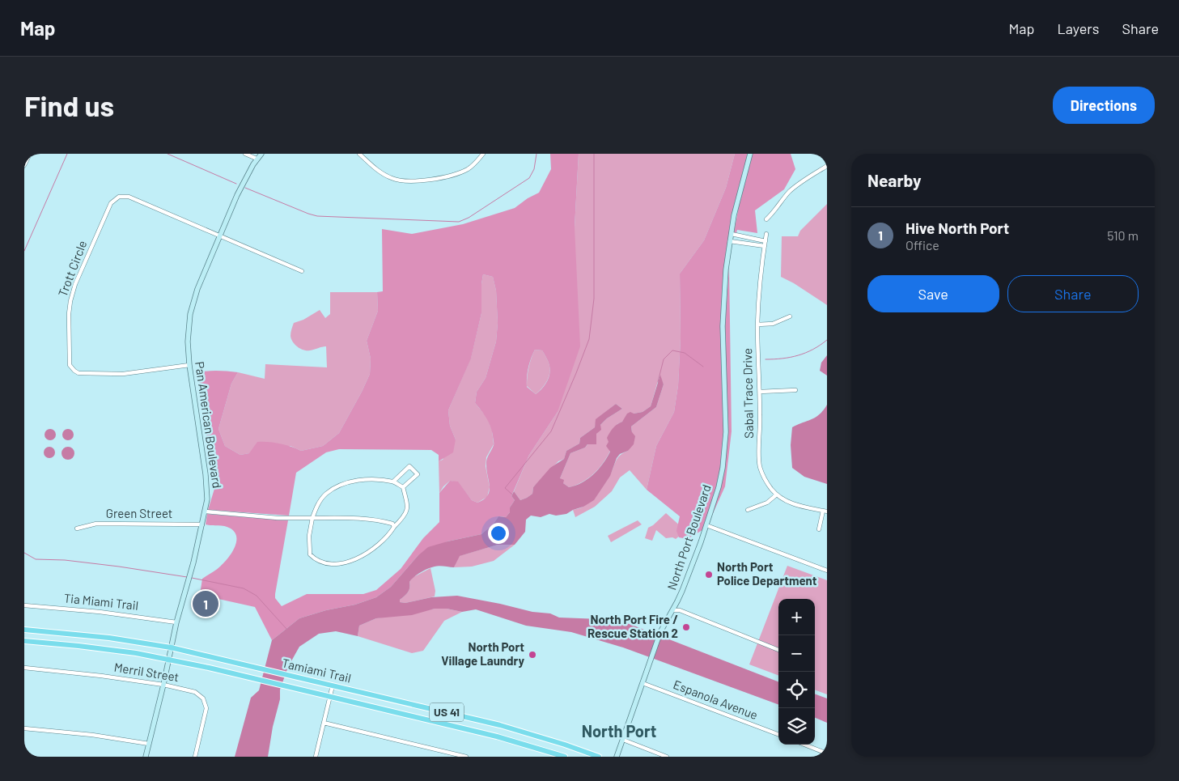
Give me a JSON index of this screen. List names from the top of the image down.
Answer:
{
  "streets": {
    "main road": ["Tamiami Trail", "US 41"],
    "street": [
      "Trott Circle",
      "Sabal Trace Drive",
      "Pan American Boulevard",
      "Green Street",
      "North Port Boulevard",
      "Tia Miami Trail",
      "Merril Street",
      "Espanola Avenue"
    ]
  },
  "crossings": [
    ["Trott Circle", "Pan American Boulevard"],
    ["Pan American Boulevard", "Green Street"],
    ["Pan American Boulevard", "Tia Miami Trail"],
    ["Pan American Boulevard", "Tamiami Trail"],
    ["Pan American Boulevard", "Merril Street"],
    ["North Port Boulevard", "Espanola Avenue"]
  ],
  "districts": ["North Port"],
  "places": ["North Port Police Department", "North Port Fire / Rescue Station 2", "North Port Village Laundry"],
  "page": {
    "header": "Map",
    "nav": ["Map", "Layers", "Share"],
    "buttons": [
      "Directions",
      ["Save", "Share"]
    ],
    "title": "Find us",
    "heading": "Nearby",
    "list": [
      {
        "mark": "1",
        "name": "Hive North Port",
        "note": "Office",
        "value": "510 m"
      }
    ],
    "pins": "1",
    "map_buttons": ["+", "−"]
  }
}
